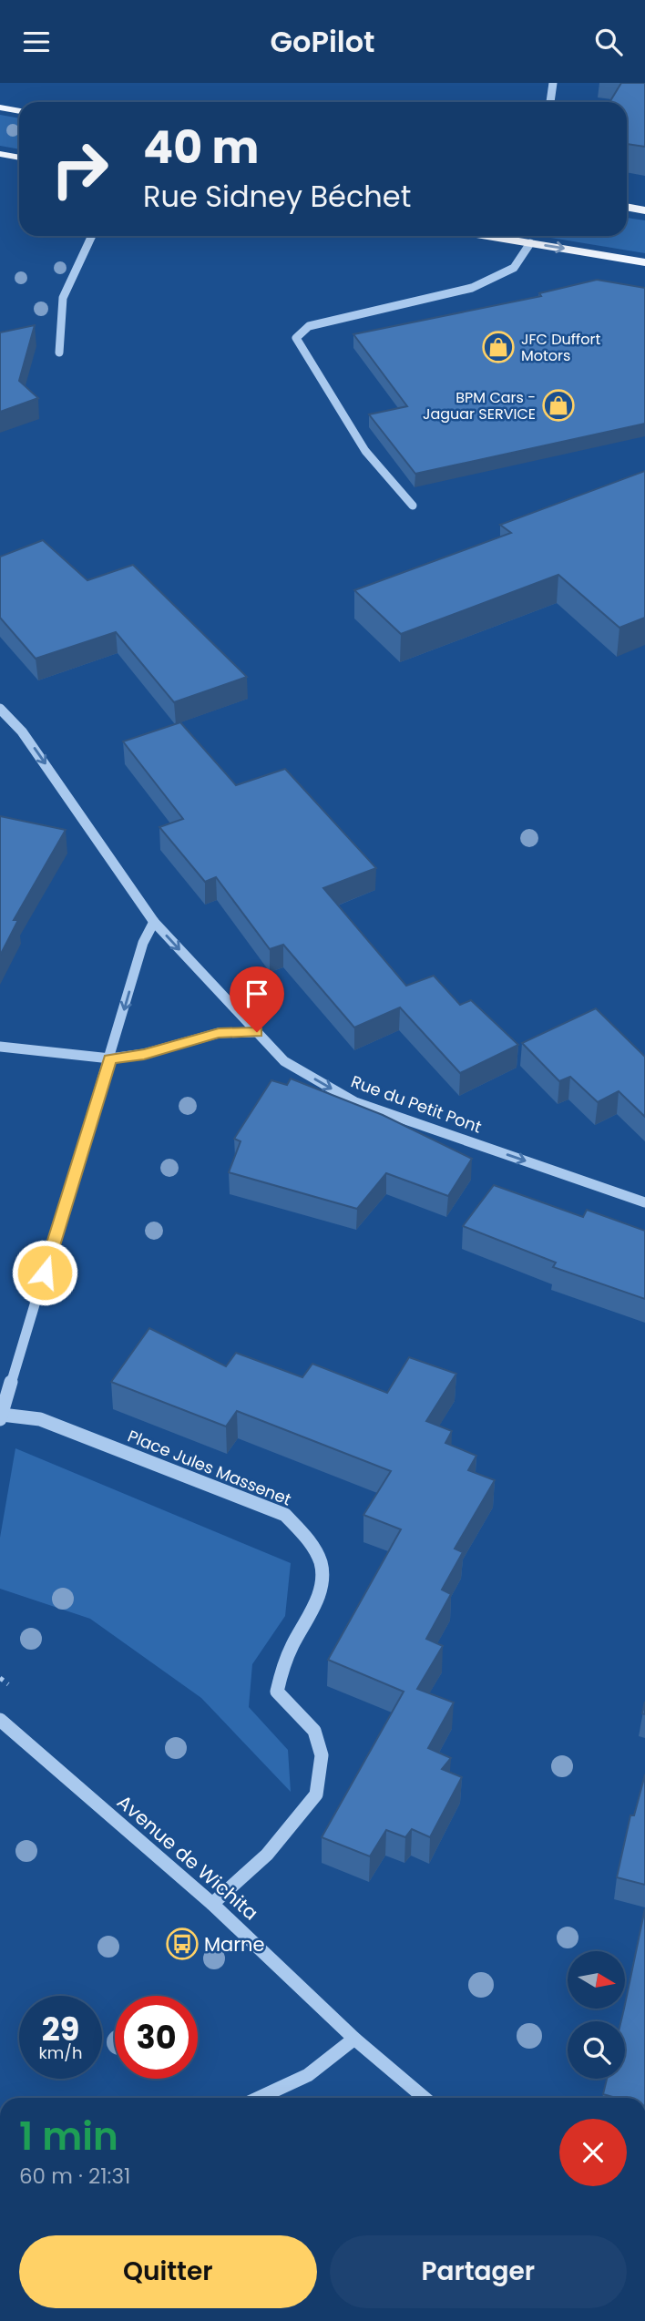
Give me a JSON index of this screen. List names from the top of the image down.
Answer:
{
  "streets": {
    "street": ["Rue du Petit Pont", "Place Jules Massenet", "Avenue de Wichita"]
  },
  "crossings": [
    ["Place Jules Massenet", "Avenue de Wichita"]
  ],
  "one_way": ["Rue du Petit Pont"],
  "places": {
    "shop": ["JFC Duffort Motors", "BPM Cars - Jaguar SERVICE"],
    "bus stop": ["Marne"]
  },
  "north": "right",
  "page": {
    "header": "GoPilot",
    "turn": ["40 m", "Rue Sidney Béchet"],
    "speed": "29 km/h",
    "limit": "30",
    "heading": ["1 min", "60 m · 21:31"],
    "buttons": ["Quitter", "Partager"]
  }
}
